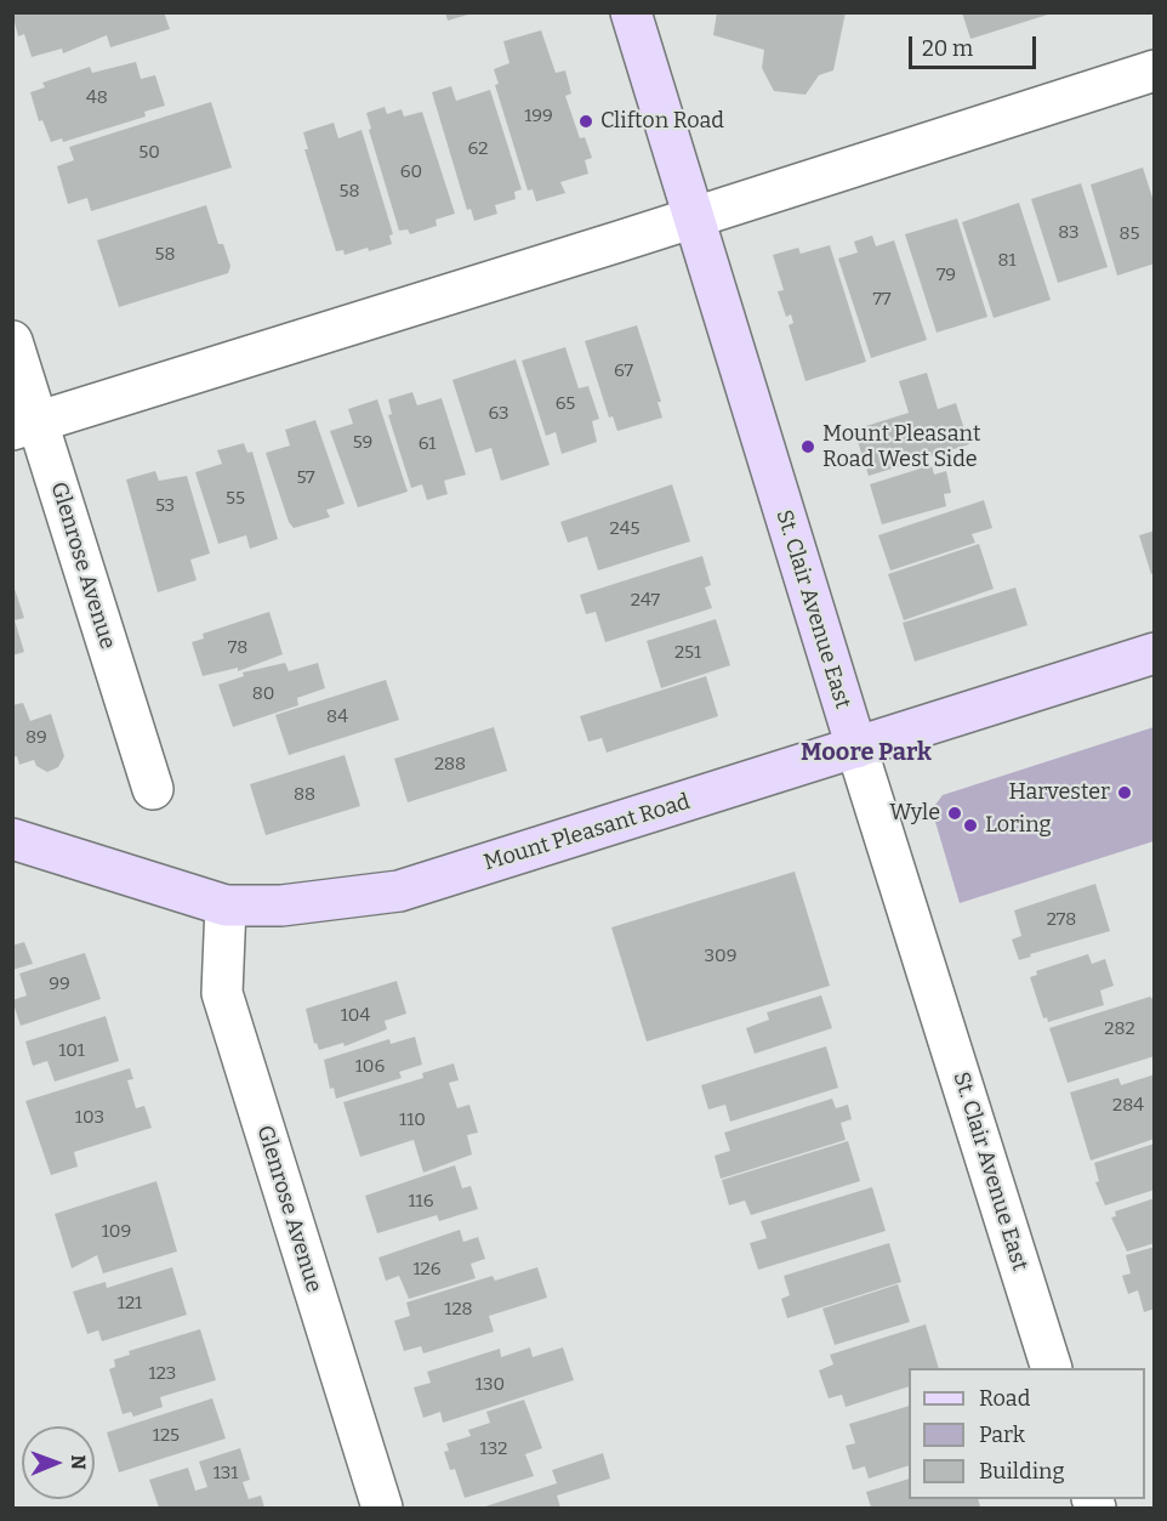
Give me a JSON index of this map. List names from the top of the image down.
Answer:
{
  "streets": {
    "main road": ["St. Clair Avenue East", "Mount Pleasant Road"],
    "street": ["Glenrose Avenue"]
  },
  "crossings": [
    ["Glenrose Avenue", "Mount Pleasant Road"],
    ["St. Clair Avenue East", "Mount Pleasant Road"]
  ],
  "districts": ["Moore Park"],
  "places": [
    "Clifton Road",
    "Mount Pleasant Road West Side",
    "Harvester",
    "Wyle",
    "Loring"
  ],
  "house_numbers": [
    "48",
    "199",
    "62",
    "50",
    "60",
    "58",
    "83",
    "85",
    "58",
    "81",
    "79",
    "77",
    "67",
    "65",
    "63",
    "59",
    "61",
    "57",
    "55",
    "53",
    "245",
    "247",
    "78",
    "251",
    "80",
    "84",
    "89",
    "288",
    "88",
    "278",
    "309",
    "99",
    "104",
    "282",
    "101",
    "106",
    "284",
    "103",
    "110",
    "116",
    "109",
    "126",
    "121",
    "128",
    "123",
    "130",
    "125",
    "132",
    "131"
  ],
  "legend": ["Road", "Park", "Building"],
  "scale_bar": "20 m",
  "north": "right"
}
